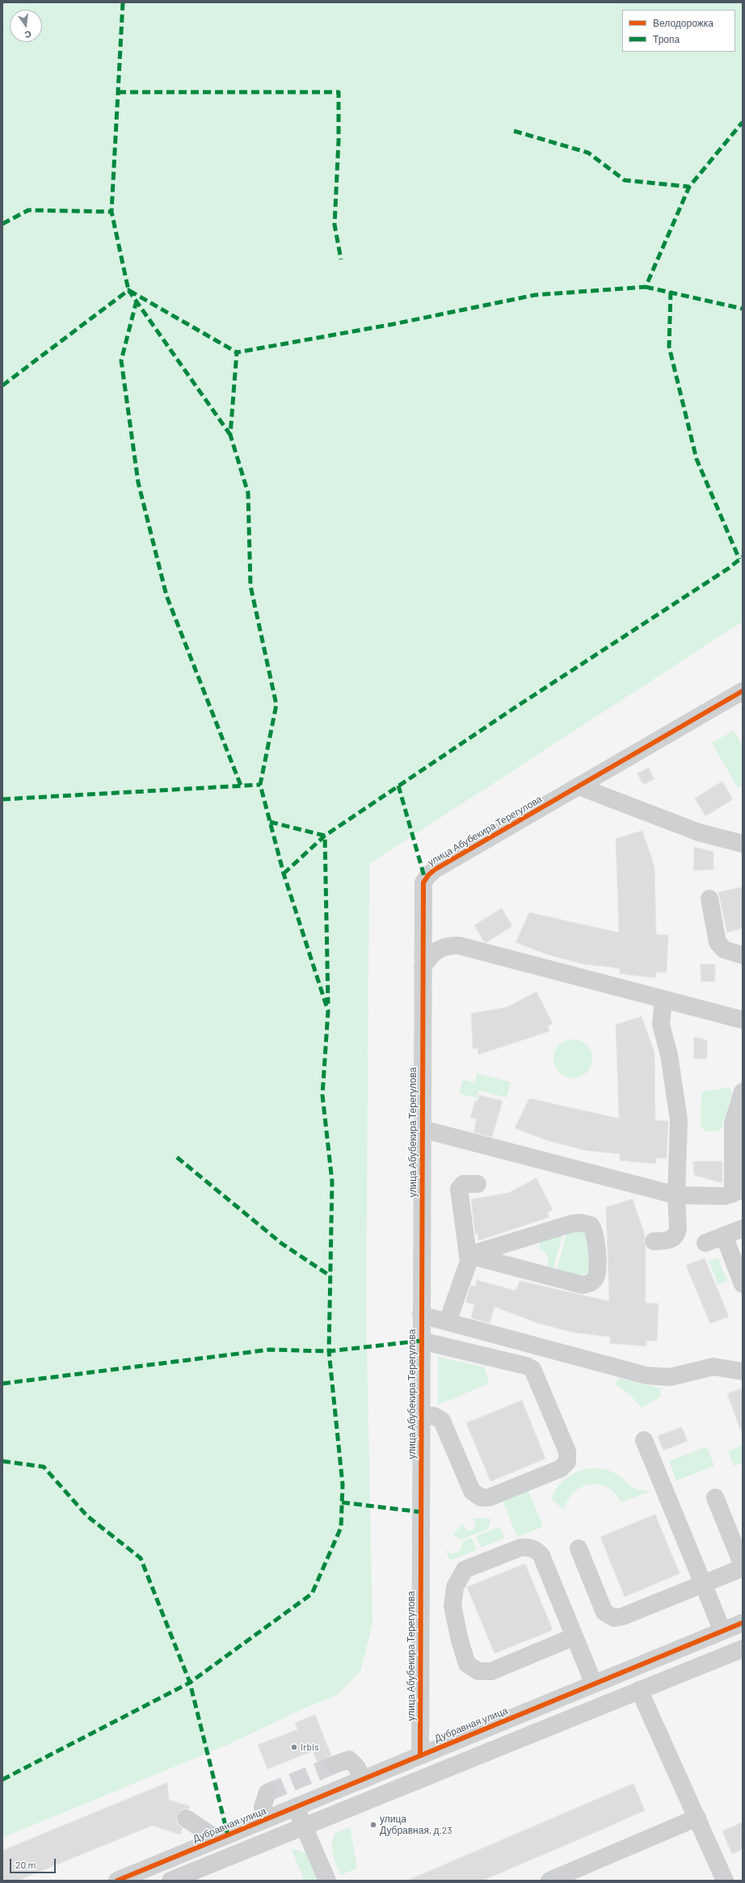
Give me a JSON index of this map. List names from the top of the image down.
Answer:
{
  "streets": {
    "street": ["улица Абубекира Терегулова", "Дубравная улица"]
  },
  "crossings": [
    ["улица Абубекира Терегулова", "Дубравная улица"]
  ],
  "places": ["Irbis", "улица Дубравная, д.23"],
  "legend": ["Велодорожка", "Тропа"],
  "scale_bar": "20 m",
  "north": "bottom"
}
